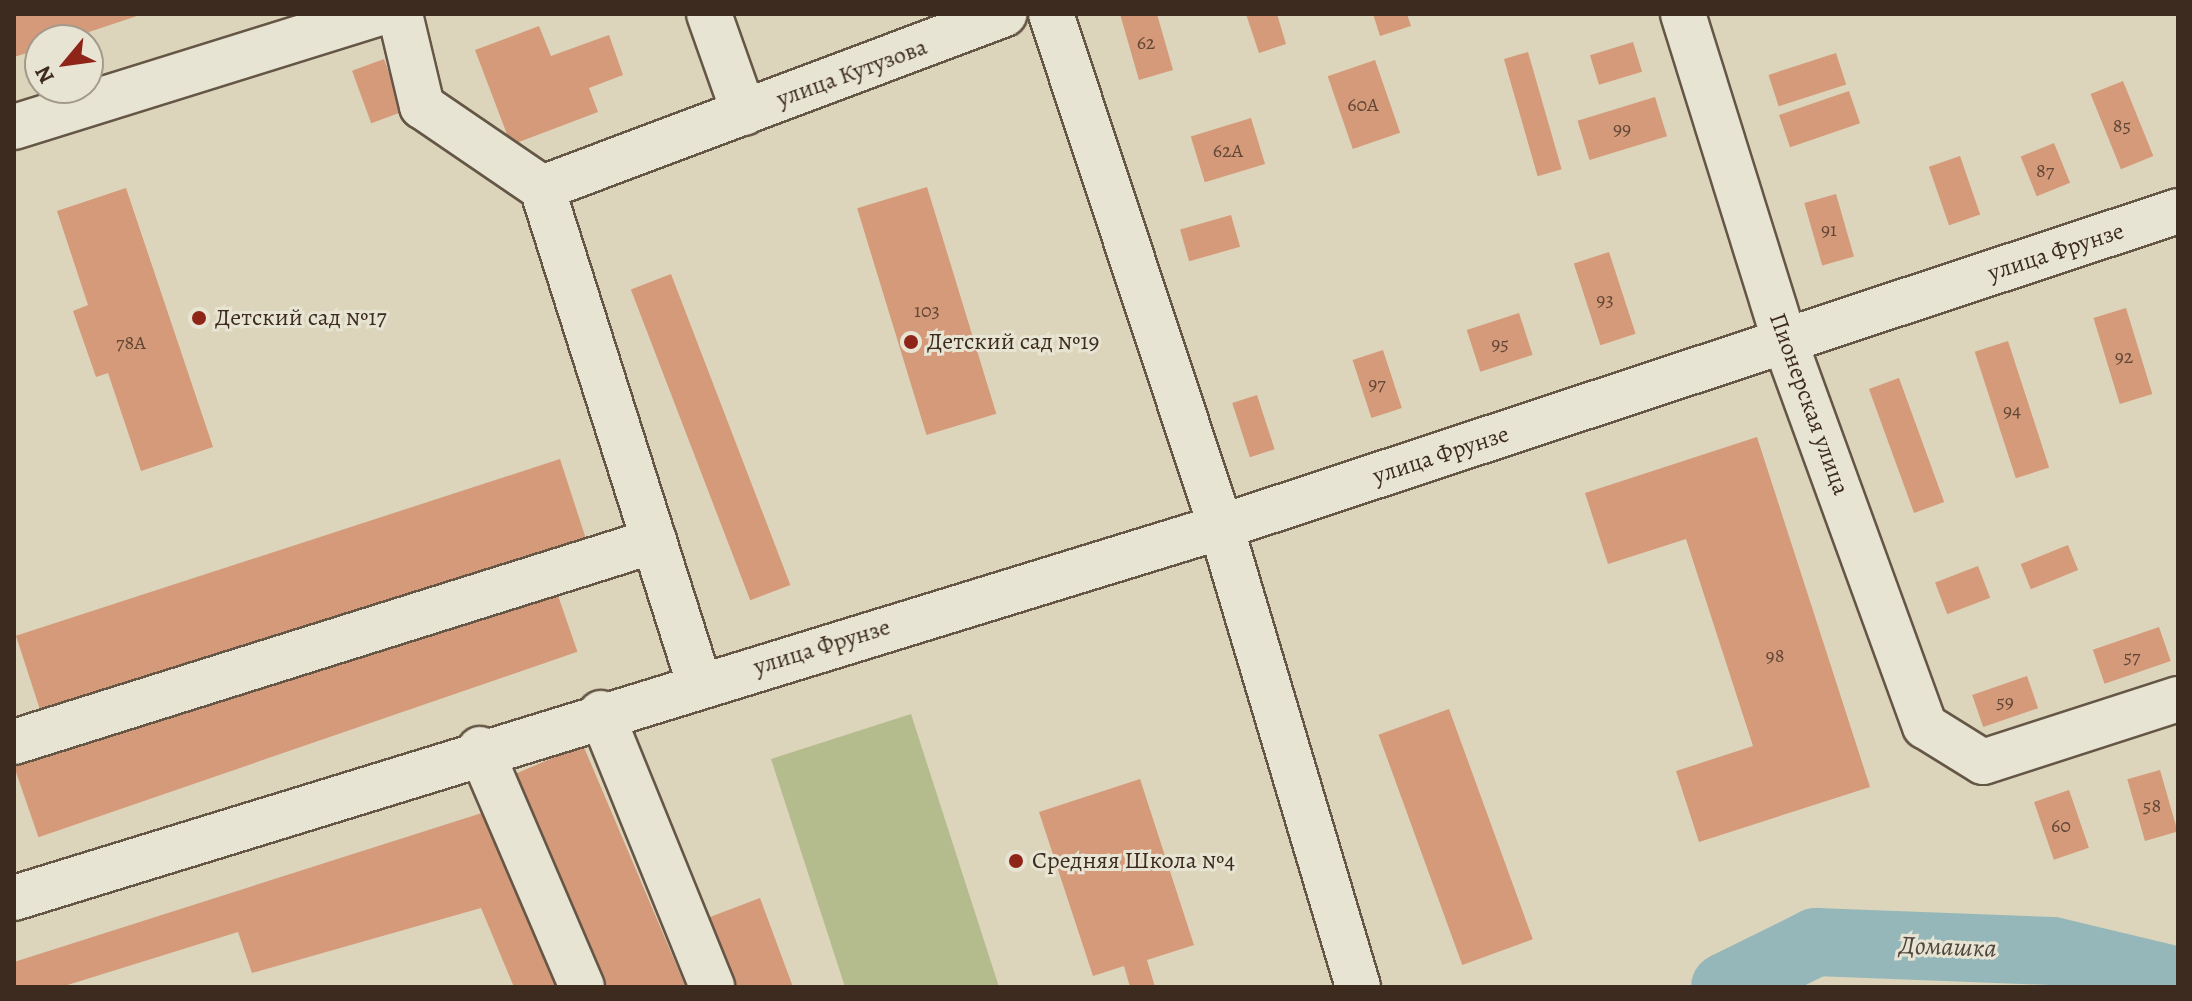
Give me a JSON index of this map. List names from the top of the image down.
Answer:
{
  "streets": {
    "street": ["улица Кутузова", "улица Фрунзе", "Пионерская улица"]
  },
  "crossings": [
    ["улица Фрунзе", "Пионерская улица"]
  ],
  "water": ["Домашка"],
  "places": ["Детский сад №17", "Детский сад №19", "Средняя Школа №4"],
  "house_numbers": [
    "62",
    "60А",
    "85",
    "99",
    "62А",
    "87",
    "91",
    "93",
    "103",
    "78А",
    "95",
    "92",
    "97",
    "94",
    "98",
    "57",
    "59",
    "58",
    "60"
  ],
  "north": "bottom left"
}
